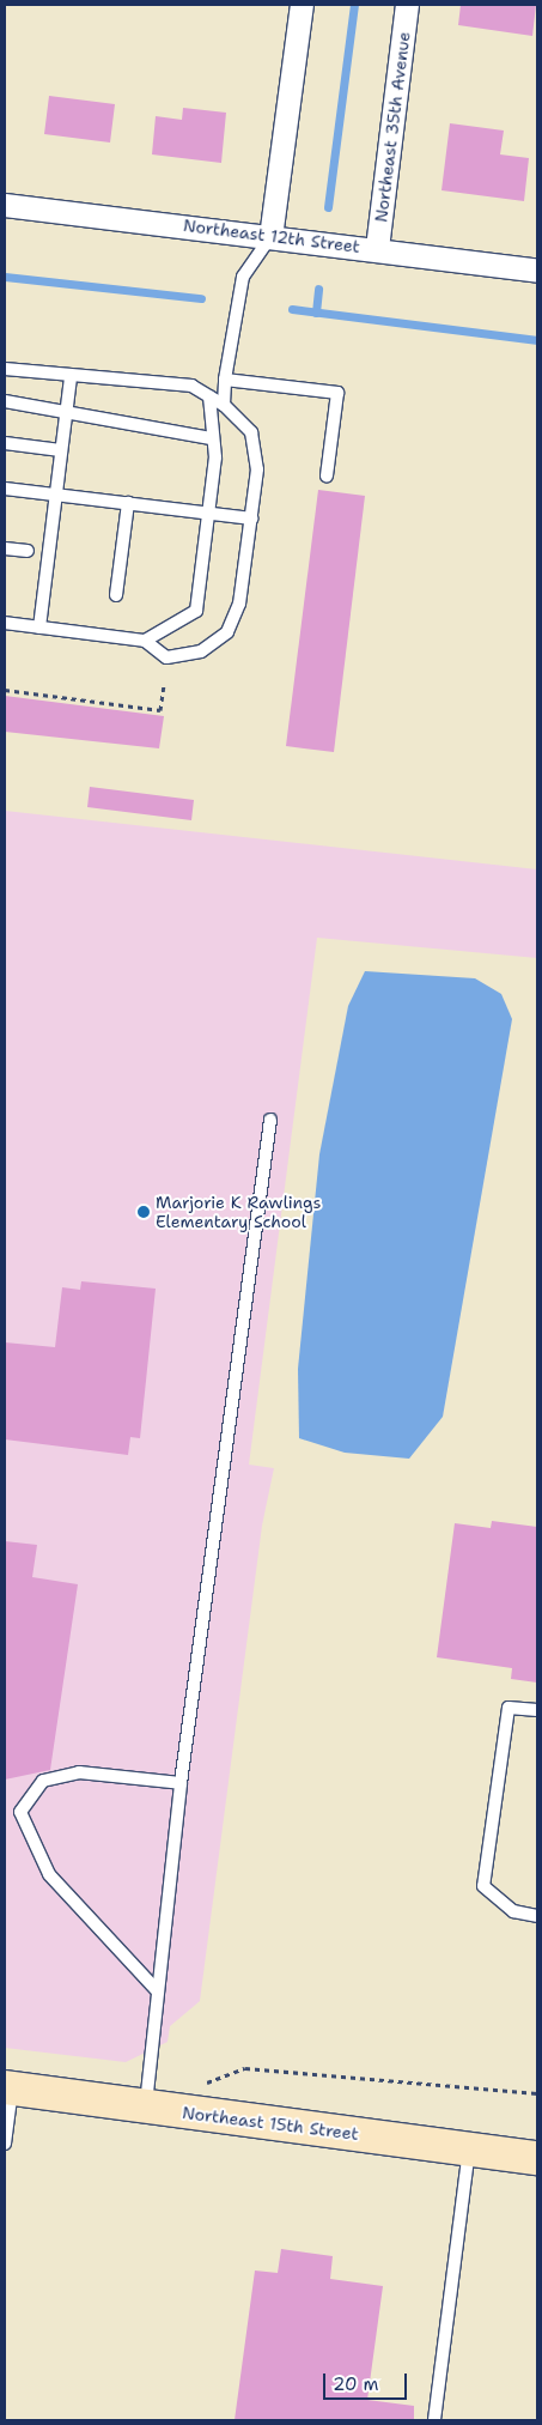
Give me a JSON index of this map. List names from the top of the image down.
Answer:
{
  "streets": {
    "street": ["Northeast 35th Avenue", "Northeast 12th Street", "Northeast 15th Street"]
  },
  "crossings": [
    ["Northeast 35th Avenue", "Northeast 12th Street"]
  ],
  "places": ["Marjorie K Rawlings Elementary School"],
  "scale_bar": "20 m"
}
